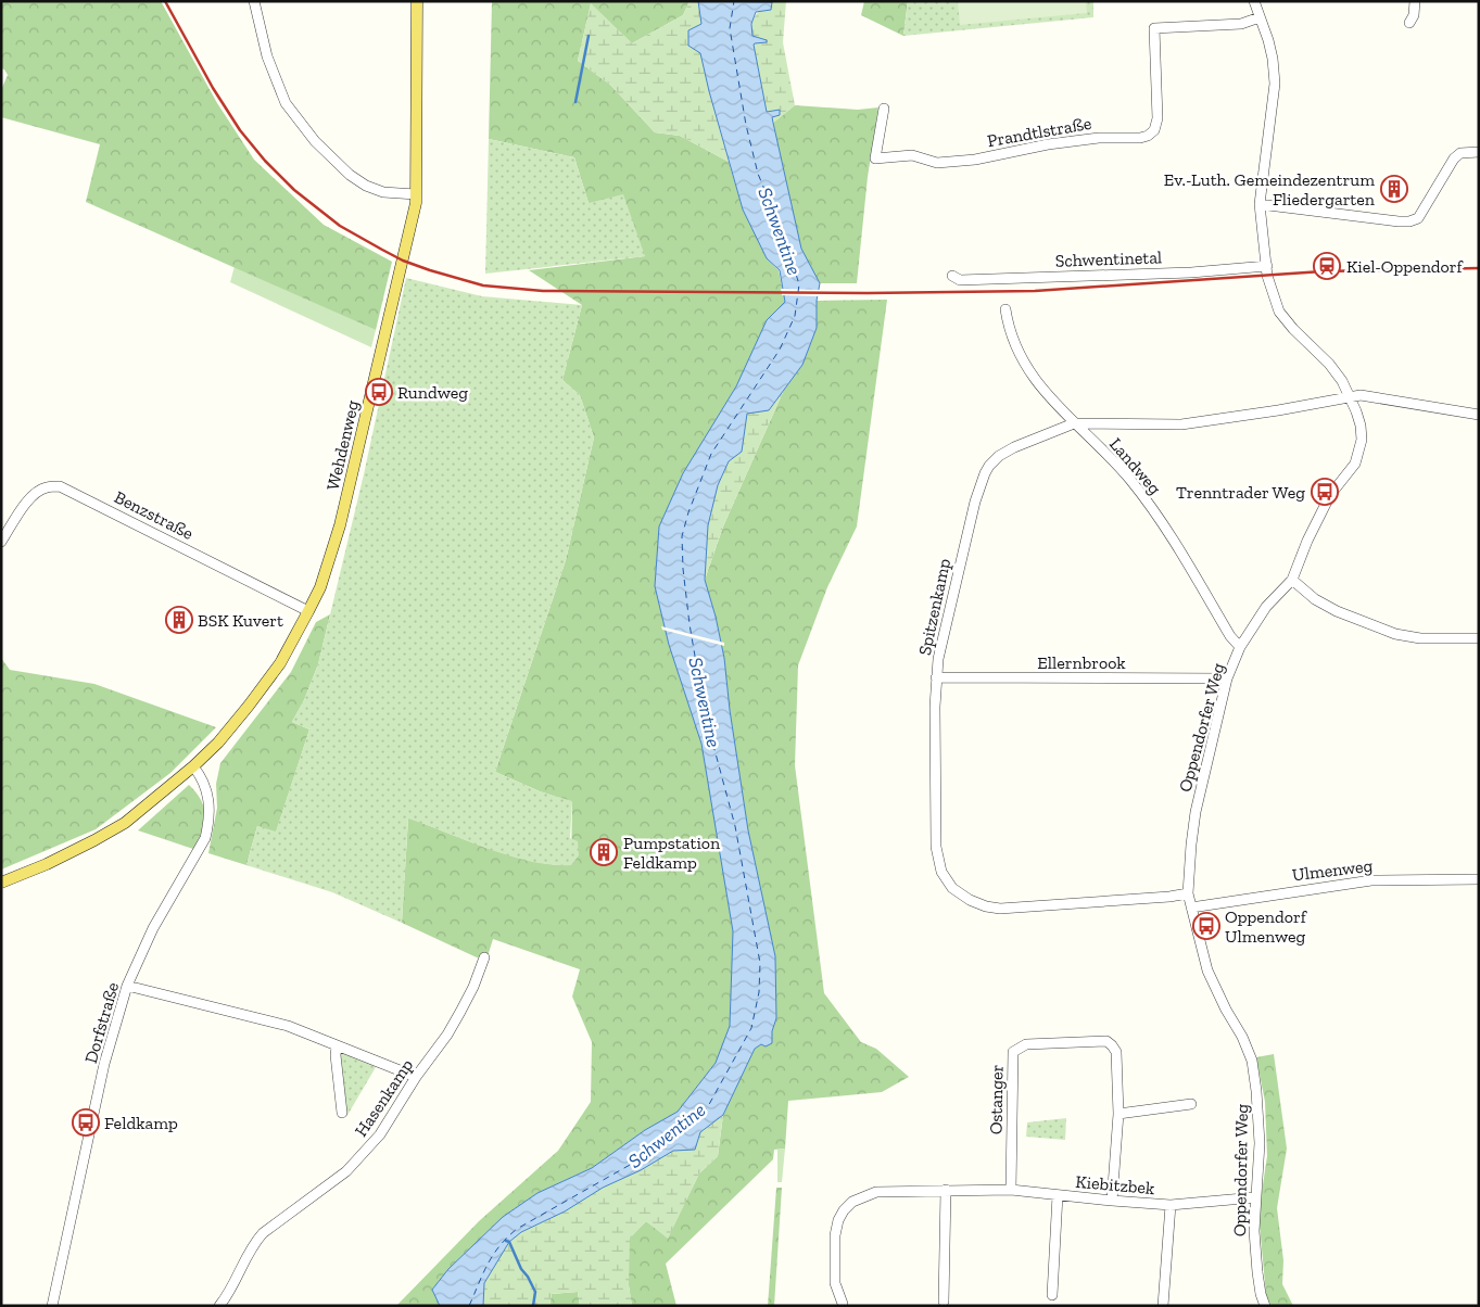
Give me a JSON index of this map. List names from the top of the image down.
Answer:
{
  "streets": {
    "main road": ["Wehdenweg"],
    "street": [
      "Prandtlstraße",
      "Schwentinetal",
      "Landweg",
      "Benzstraße",
      "Spitzenkamp",
      "Ellernbrook",
      "Oppendorfer Weg",
      "Ulmenweg",
      "Dorfstraße",
      "Hasenkamp",
      "Ostanger",
      "Kiebitzbek"
    ]
  },
  "crossings": [
    ["Prandtlstraße", "Oppendorfer Weg"],
    ["Schwentinetal", "Oppendorfer Weg"],
    ["Wehdenweg", "Benzstraße"],
    ["Wehdenweg", "Dorfstraße"],
    ["Landweg", "Spitzenkamp"],
    ["Landweg", "Oppendorfer Weg"],
    ["Spitzenkamp", "Ellernbrook"],
    ["Spitzenkamp", "Oppendorfer Weg"],
    ["Ellernbrook", "Oppendorfer Weg"],
    ["Oppendorfer Weg", "Ulmenweg"],
    ["Oppendorfer Weg", "Kiebitzbek"],
    ["Ostanger", "Kiebitzbek"]
  ],
  "water": ["Schwentine"],
  "places": {
    "building": ["Ev.-Luth. Gemeindezentrum Fliedergarten", "BSK Kuvert", "Pumpstation Feldkamp"],
    "station": ["Kiel-Oppendorf"],
    "bus stop": [
      "Rundweg",
      "Trenntrader Weg",
      "Oppendorf Ulmenweg",
      "Feldkamp"
    ]
  }
}
